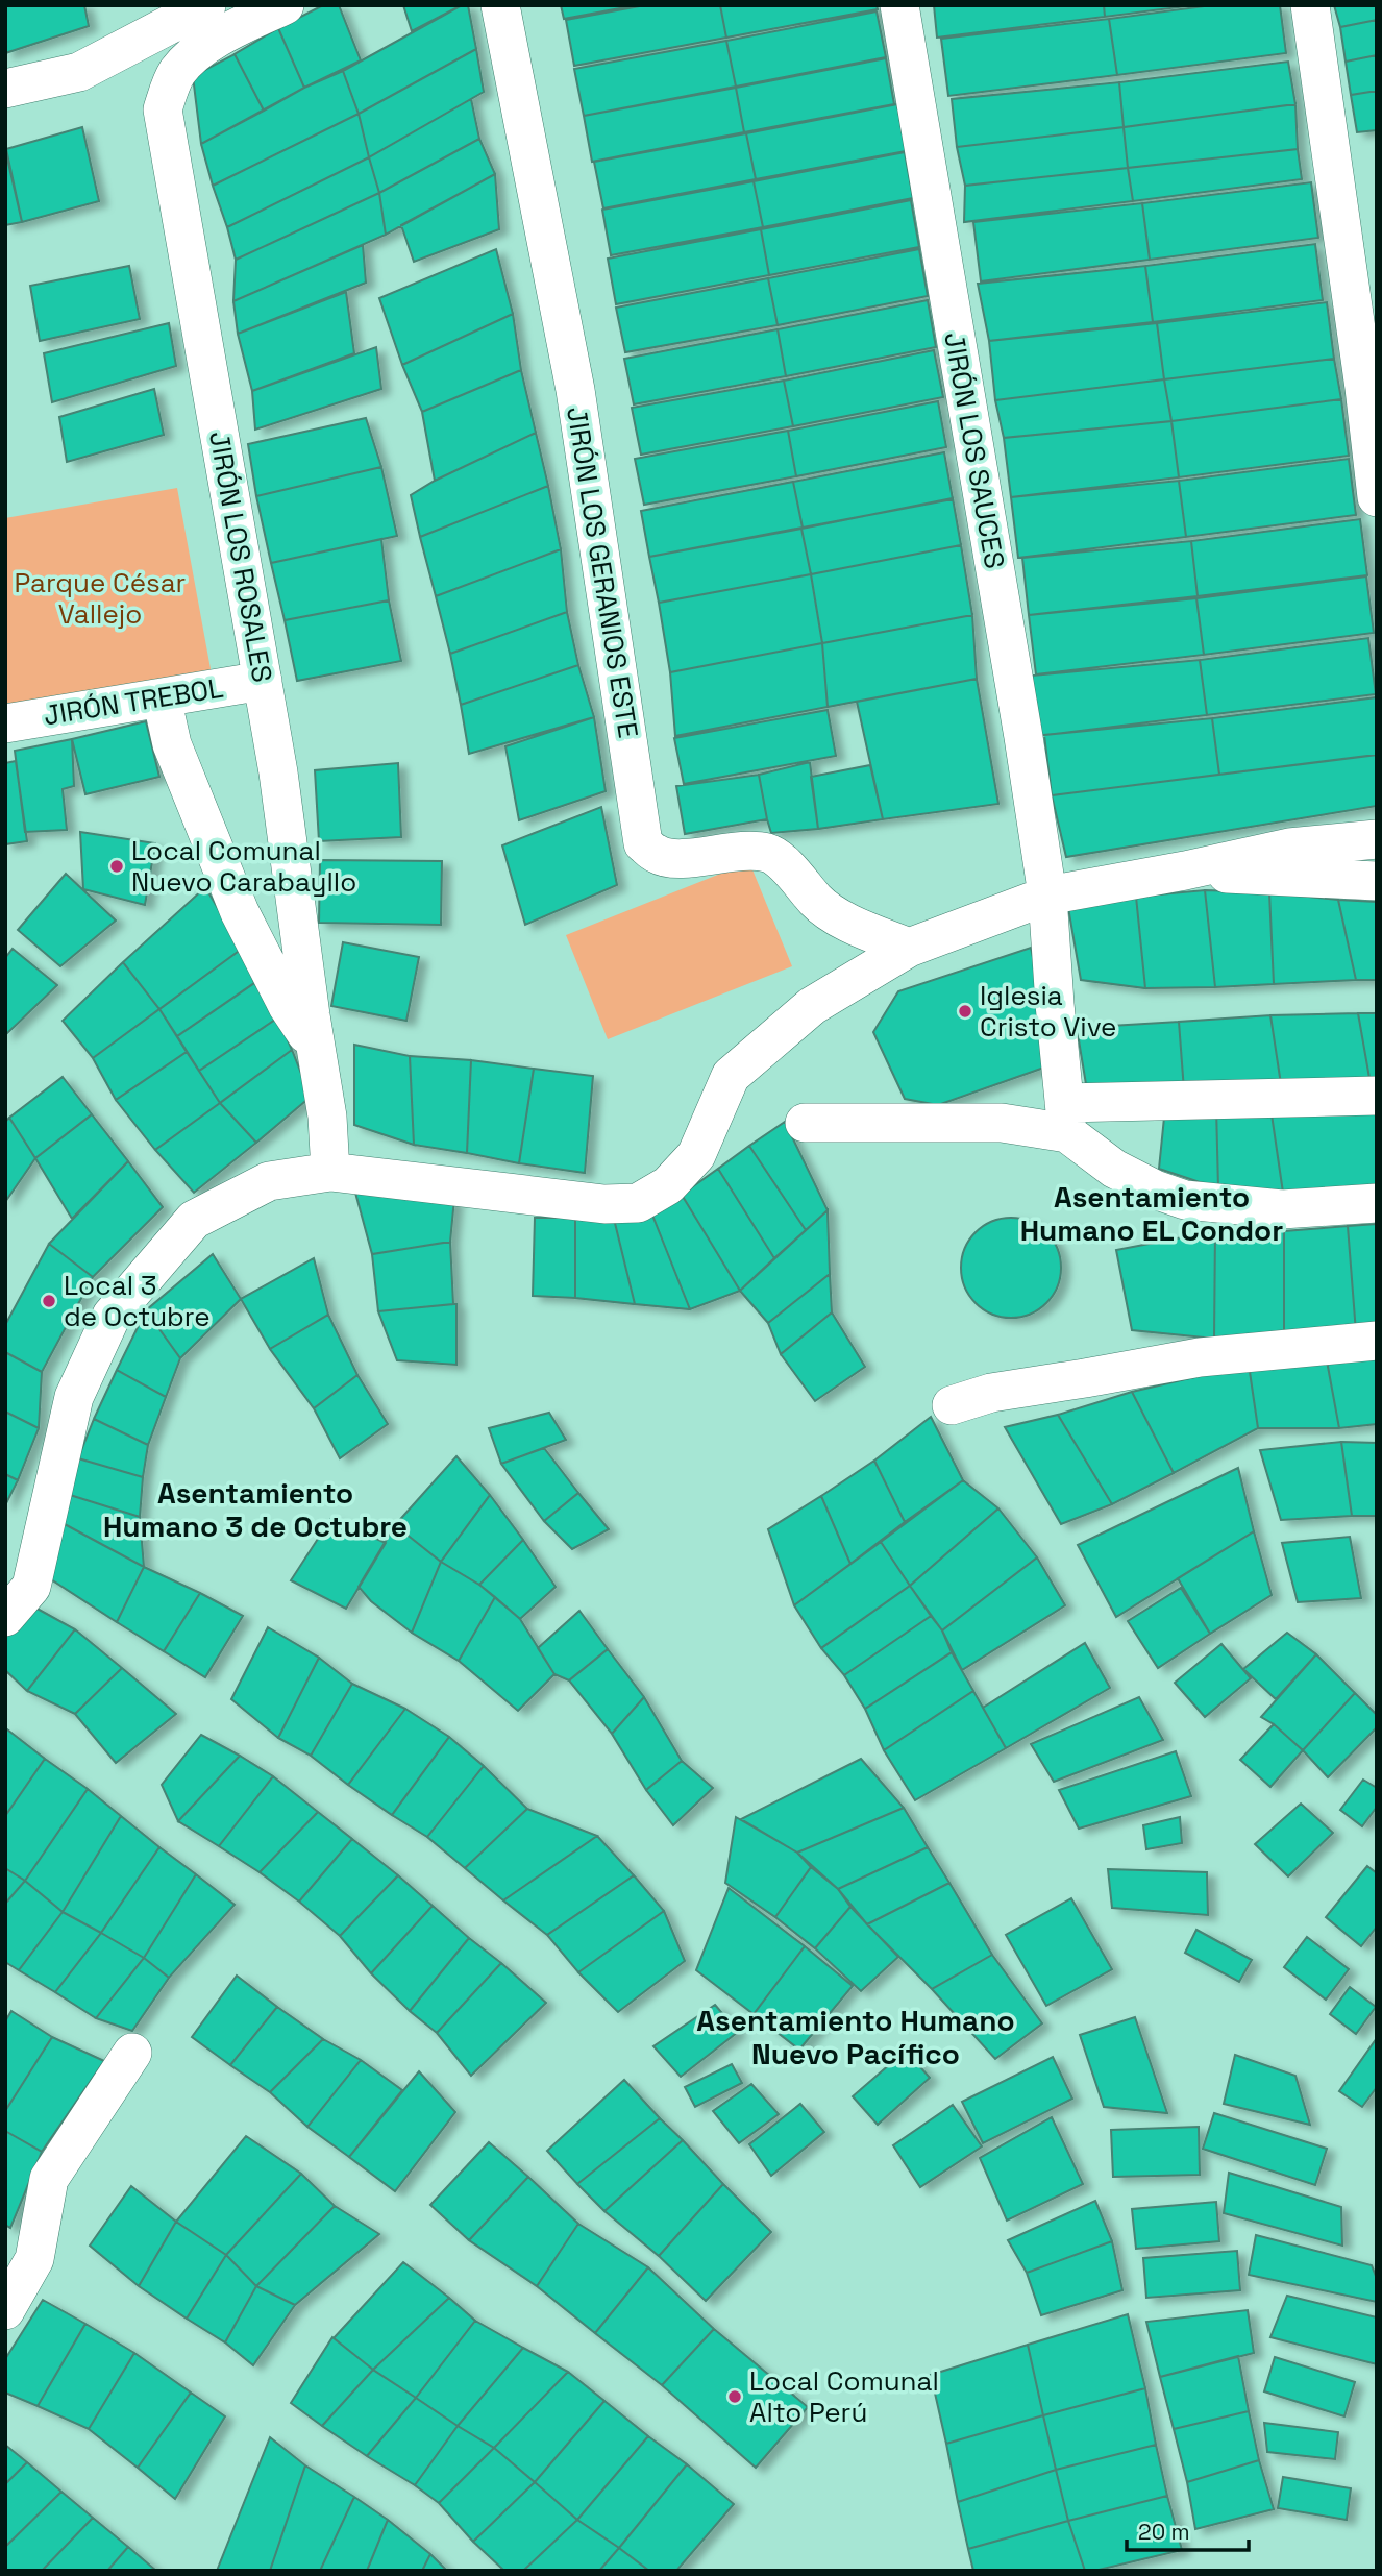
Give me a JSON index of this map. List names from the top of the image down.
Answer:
{
  "streets": {
    "street": [
      "JIRÓN LOS SAUCES",
      "JIRÓN LOS ROSALES",
      "JIRÓN LOS GERANIOS ESTE",
      "JIRÓN TREBOL"
    ]
  },
  "crossings": [
    ["JIRÓN LOS ROSALES", "JIRÓN TREBOL"]
  ],
  "districts": ["Asentamiento Humano EL Condor", "Asentamiento Humano 3 de Octubre", "Asentamiento Humano Nuevo Pacífico"],
  "parks": ["Parque César Vallejo"],
  "places": [
    "Local Comunal Nuevo Carabayllo",
    "Iglesia Cristo Vive",
    "Local 3 de Octubre",
    "Local Comunal Alto Perú"
  ],
  "scale_bar": "20 m"
}
